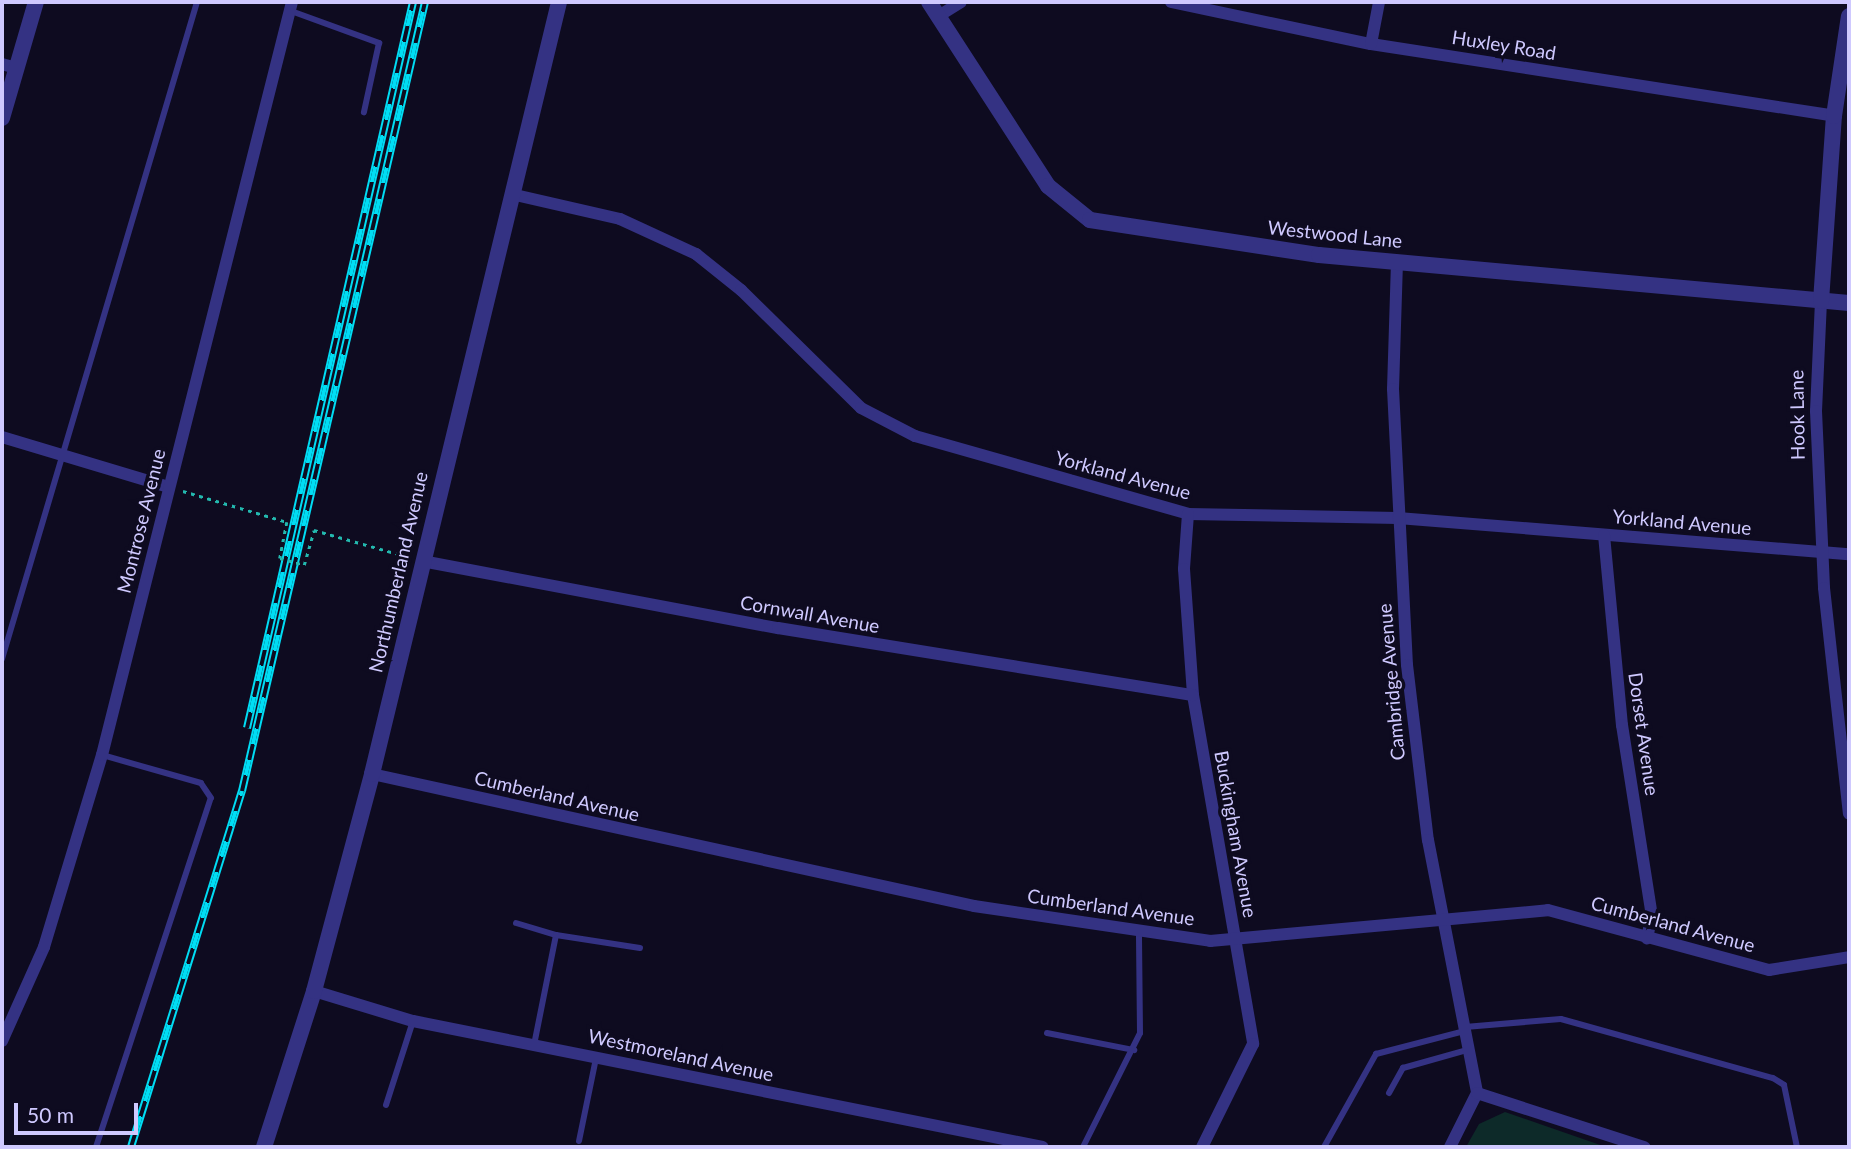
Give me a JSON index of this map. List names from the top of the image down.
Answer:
{
  "streets": {
    "street": [
      "Huxley Road",
      "Westwood Lane",
      "Hook Lane",
      "Yorkland Avenue",
      "Montrose Avenue",
      "Northumberland Avenue",
      "Cornwall Avenue",
      "Cambridge Avenue",
      "Dorset Avenue",
      "Cumberland Avenue",
      "Buckingham Avenue",
      "Westmoreland Avenue"
    ]
  },
  "crossings": [
    ["Huxley Road", "Hook Lane"],
    ["Westwood Lane", "Hook Lane"],
    ["Westwood Lane", "Cambridge Avenue"],
    ["Hook Lane", "Yorkland Avenue"],
    ["Yorkland Avenue", "Northumberland Avenue"],
    ["Yorkland Avenue", "Cambridge Avenue"],
    ["Yorkland Avenue", "Dorset Avenue"],
    ["Yorkland Avenue", "Buckingham Avenue"],
    ["Northumberland Avenue", "Cornwall Avenue"],
    ["Northumberland Avenue", "Cumberland Avenue"],
    ["Northumberland Avenue", "Westmoreland Avenue"],
    ["Cornwall Avenue", "Buckingham Avenue"],
    ["Cambridge Avenue", "Cumberland Avenue"],
    ["Dorset Avenue", "Cumberland Avenue"],
    ["Cumberland Avenue", "Buckingham Avenue"]
  ],
  "scale_bar": "50 m"
}
